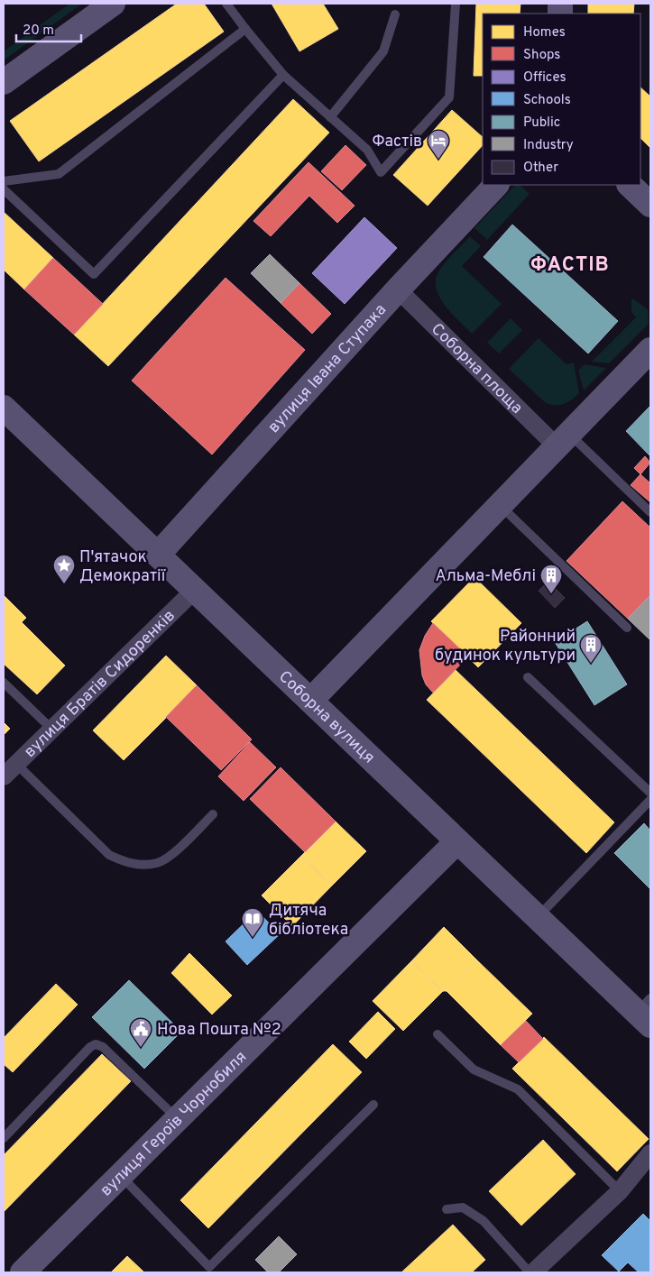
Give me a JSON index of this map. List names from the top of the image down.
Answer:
{
  "streets": {
    "main road": ["вулиця Івана Ступака", "Соборна вулиця", "вулиця Героїв Чорнобиля"],
    "street": ["Соборна площа", "вулиця Братів Сидоренків"]
  },
  "crossings": [
    ["Соборна площа", "вулиця Івана Ступака"],
    ["вулиця Івана Ступака", "Соборна вулиця"],
    ["вулиця Братів Сидоренків", "Соборна вулиця"],
    ["Соборна вулиця", "вулиця Героїв Чорнобиля"]
  ],
  "districts": ["ФАСТІВ"],
  "places": {
    "hotel": ["Фастів"],
    "place": ["П'ятачок Демократії"],
    "building": ["Альма-Меблі", "Районний будинок культури"],
    "library": ["Дитяча бібліотека"],
    "public building": ["Нова Пошта №2"]
  },
  "legend": [
    "Homes",
    "Shops",
    "Offices",
    "Schools",
    "Public",
    "Industry",
    "Other"
  ],
  "scale_bar": "20 m"
}
